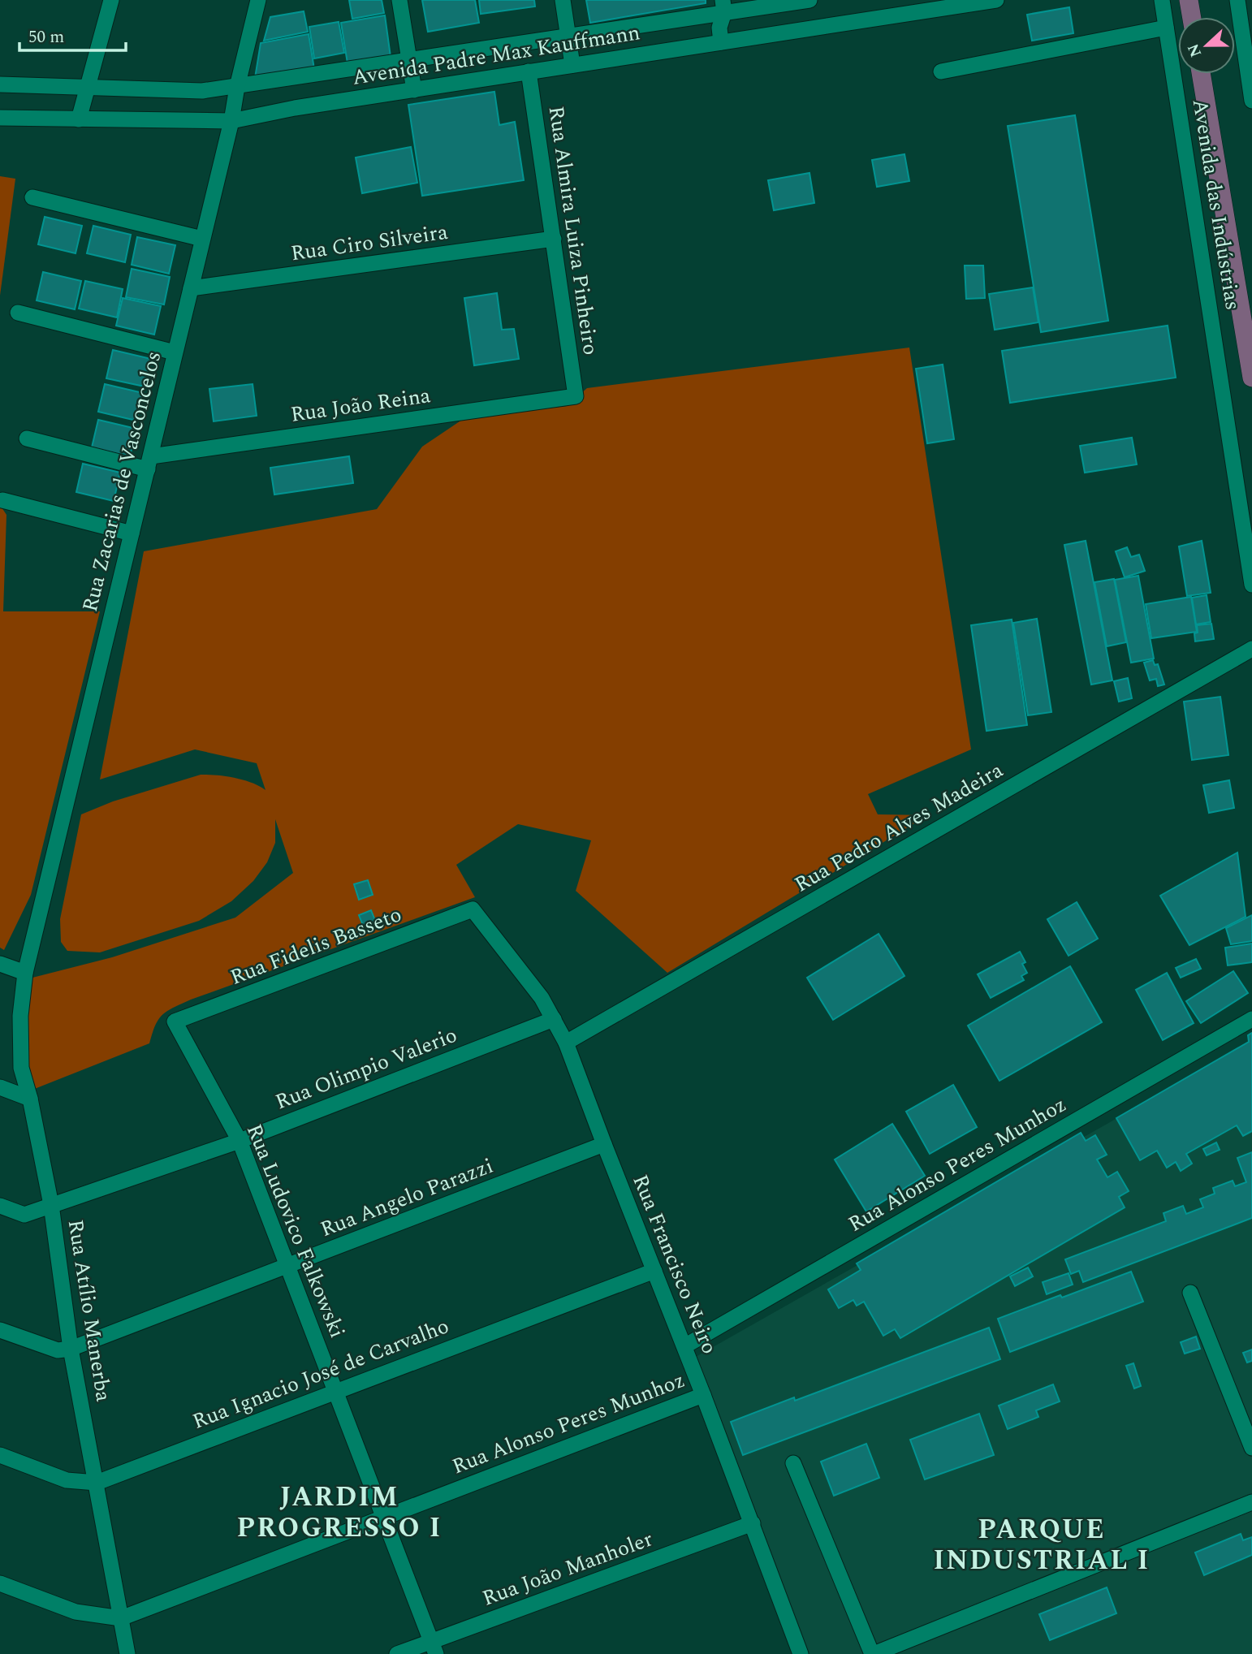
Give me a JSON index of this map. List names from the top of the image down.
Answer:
{
  "streets": {
    "main road": ["Avenida das Indústrias"],
    "street": [
      "Avenida Padre Max Kauffmann",
      "Rua Almira Luiza Pinheiro",
      "Rua Ciro Silveira",
      "Rua João Reina",
      "Rua Zacarias de Vasconcelos",
      "Rua Pedro Alves Madeira",
      "Rua Fidelis Basseto",
      "Rua Olimpio Valerio",
      "Rua Alonso Peres Munhoz",
      "Rua Angelo Parazzi",
      "Rua Ludovico Falkowski",
      "Rua Francisco Neiro",
      "Rua Atílio Manerba",
      "Rua Ignacio José de Carvalho",
      "Rua João Manholer"
    ]
  },
  "crossings": [
    ["Avenida Padre Max Kauffmann", "Rua Almira Luiza Pinheiro"],
    ["Avenida Padre Max Kauffmann", "Rua Zacarias de Vasconcelos"],
    ["Rua Almira Luiza Pinheiro", "Rua Ciro Silveira"],
    ["Rua Almira Luiza Pinheiro", "Rua João Reina"],
    ["Rua Ciro Silveira", "Rua Zacarias de Vasconcelos"],
    ["Rua João Reina", "Rua Zacarias de Vasconcelos"],
    ["Rua Zacarias de Vasconcelos", "Rua Atílio Manerba"],
    ["Rua Pedro Alves Madeira", "Rua Francisco Neiro"],
    ["Rua Fidelis Basseto", "Rua Ludovico Falkowski"],
    ["Rua Fidelis Basseto", "Rua Francisco Neiro"],
    ["Rua Olimpio Valerio", "Rua Ludovico Falkowski"],
    ["Rua Olimpio Valerio", "Rua Francisco Neiro"],
    ["Rua Olimpio Valerio", "Rua Atílio Manerba"],
    ["Rua Alonso Peres Munhoz", "Rua Ludovico Falkowski"],
    ["Rua Alonso Peres Munhoz", "Rua Francisco Neiro"],
    ["Rua Alonso Peres Munhoz", "Rua Atílio Manerba"],
    ["Rua Angelo Parazzi", "Rua Ludovico Falkowski"],
    ["Rua Angelo Parazzi", "Rua Francisco Neiro"],
    ["Rua Angelo Parazzi", "Rua Atílio Manerba"],
    ["Rua Ludovico Falkowski", "Rua Ignacio José de Carvalho"],
    ["Rua Ludovico Falkowski", "Rua João Manholer"],
    ["Rua Francisco Neiro", "Rua Ignacio José de Carvalho"],
    ["Rua Francisco Neiro", "Rua João Manholer"],
    ["Rua Atílio Manerba", "Rua Ignacio José de Carvalho"]
  ],
  "districts": ["JARDIM PROGRESSO I", "PARQUE INDUSTRIAL I"],
  "scale_bar": "50 m",
  "north": "left"
}
